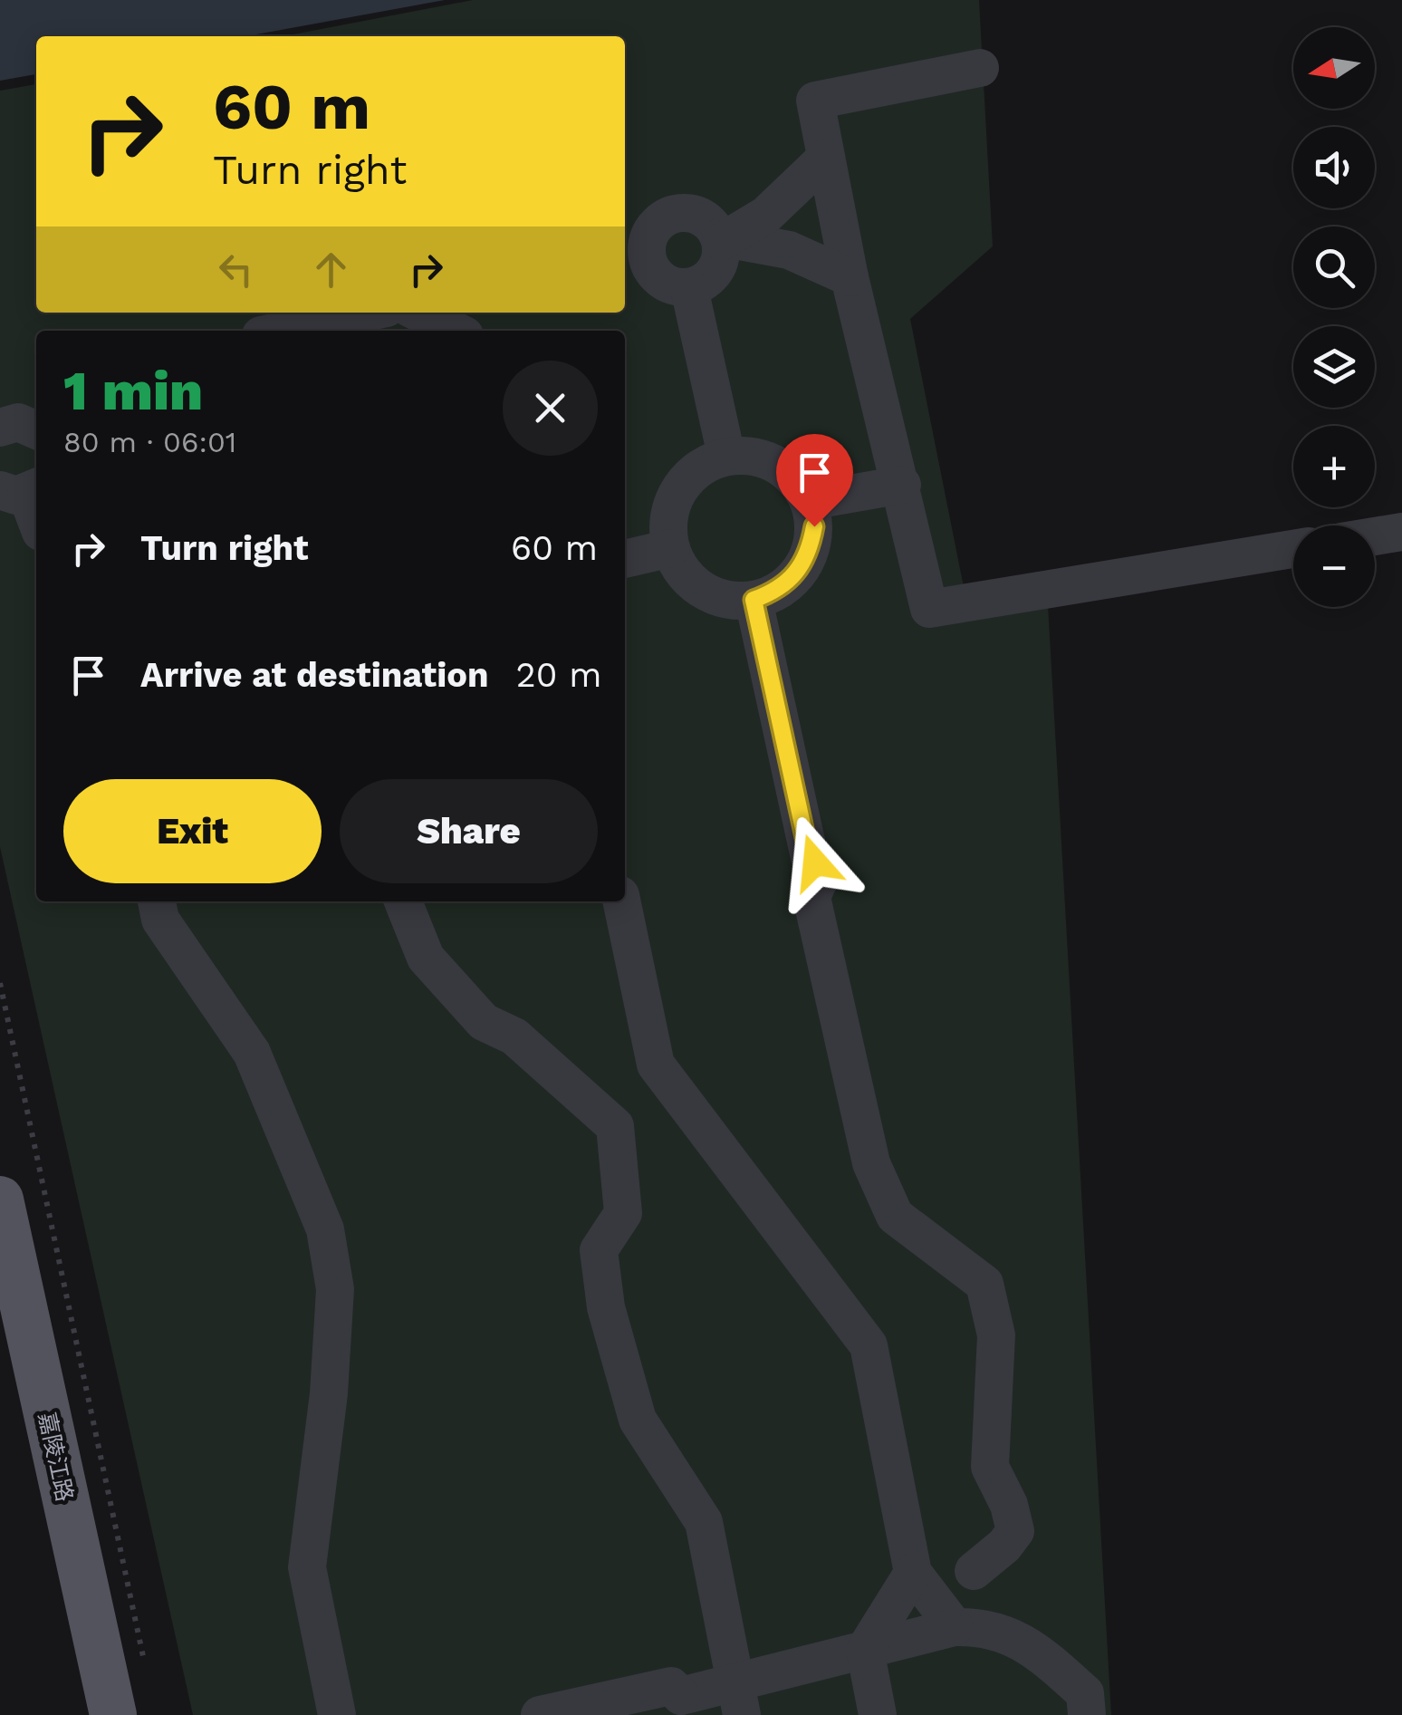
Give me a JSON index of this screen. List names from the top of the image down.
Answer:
{
  "streets": {
    "main road": ["嘉陵江路"]
  },
  "north": "left",
  "page": {
    "map_buttons": ["+", "−"],
    "turn": ["60 m", "Turn right"],
    "heading": ["1 min", "80 m · 06:01"],
    "list": [
      {
        "name": "Turn right",
        "value": "60 m"
      },
      {
        "name": "Arrive at destination",
        "value": "20 m"
      }
    ],
    "buttons": ["Exit", "Share"]
  }
}
